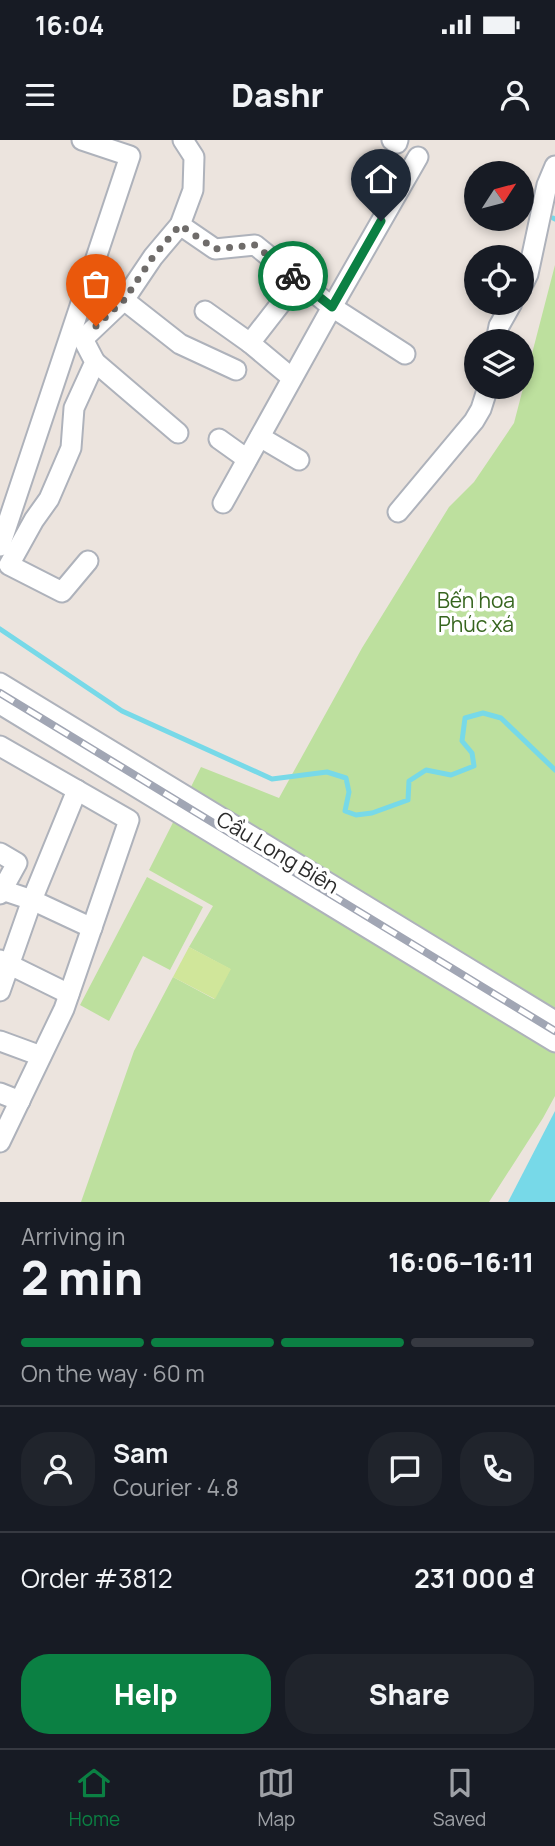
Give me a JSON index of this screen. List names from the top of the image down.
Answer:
{
  "streets": {
    "street": ["Cầu Long Biên"]
  },
  "parks": ["Bến hoa Phúc xá"],
  "north": "top right",
  "page": {
    "status": "16:04",
    "header": "Dashr",
    "heading": ["2 min", "Arriving in", "16:06–16:11"],
    "panel": [
      "Sam",
      "Courier · 4.8",
      "Order #3812",
      "231 000 ₫"
    ],
    "bar": "On the way · 60 m",
    "buttons": ["Help", "Share"],
    "tabs": ["Home", "Map", "Saved"]
  }
}
